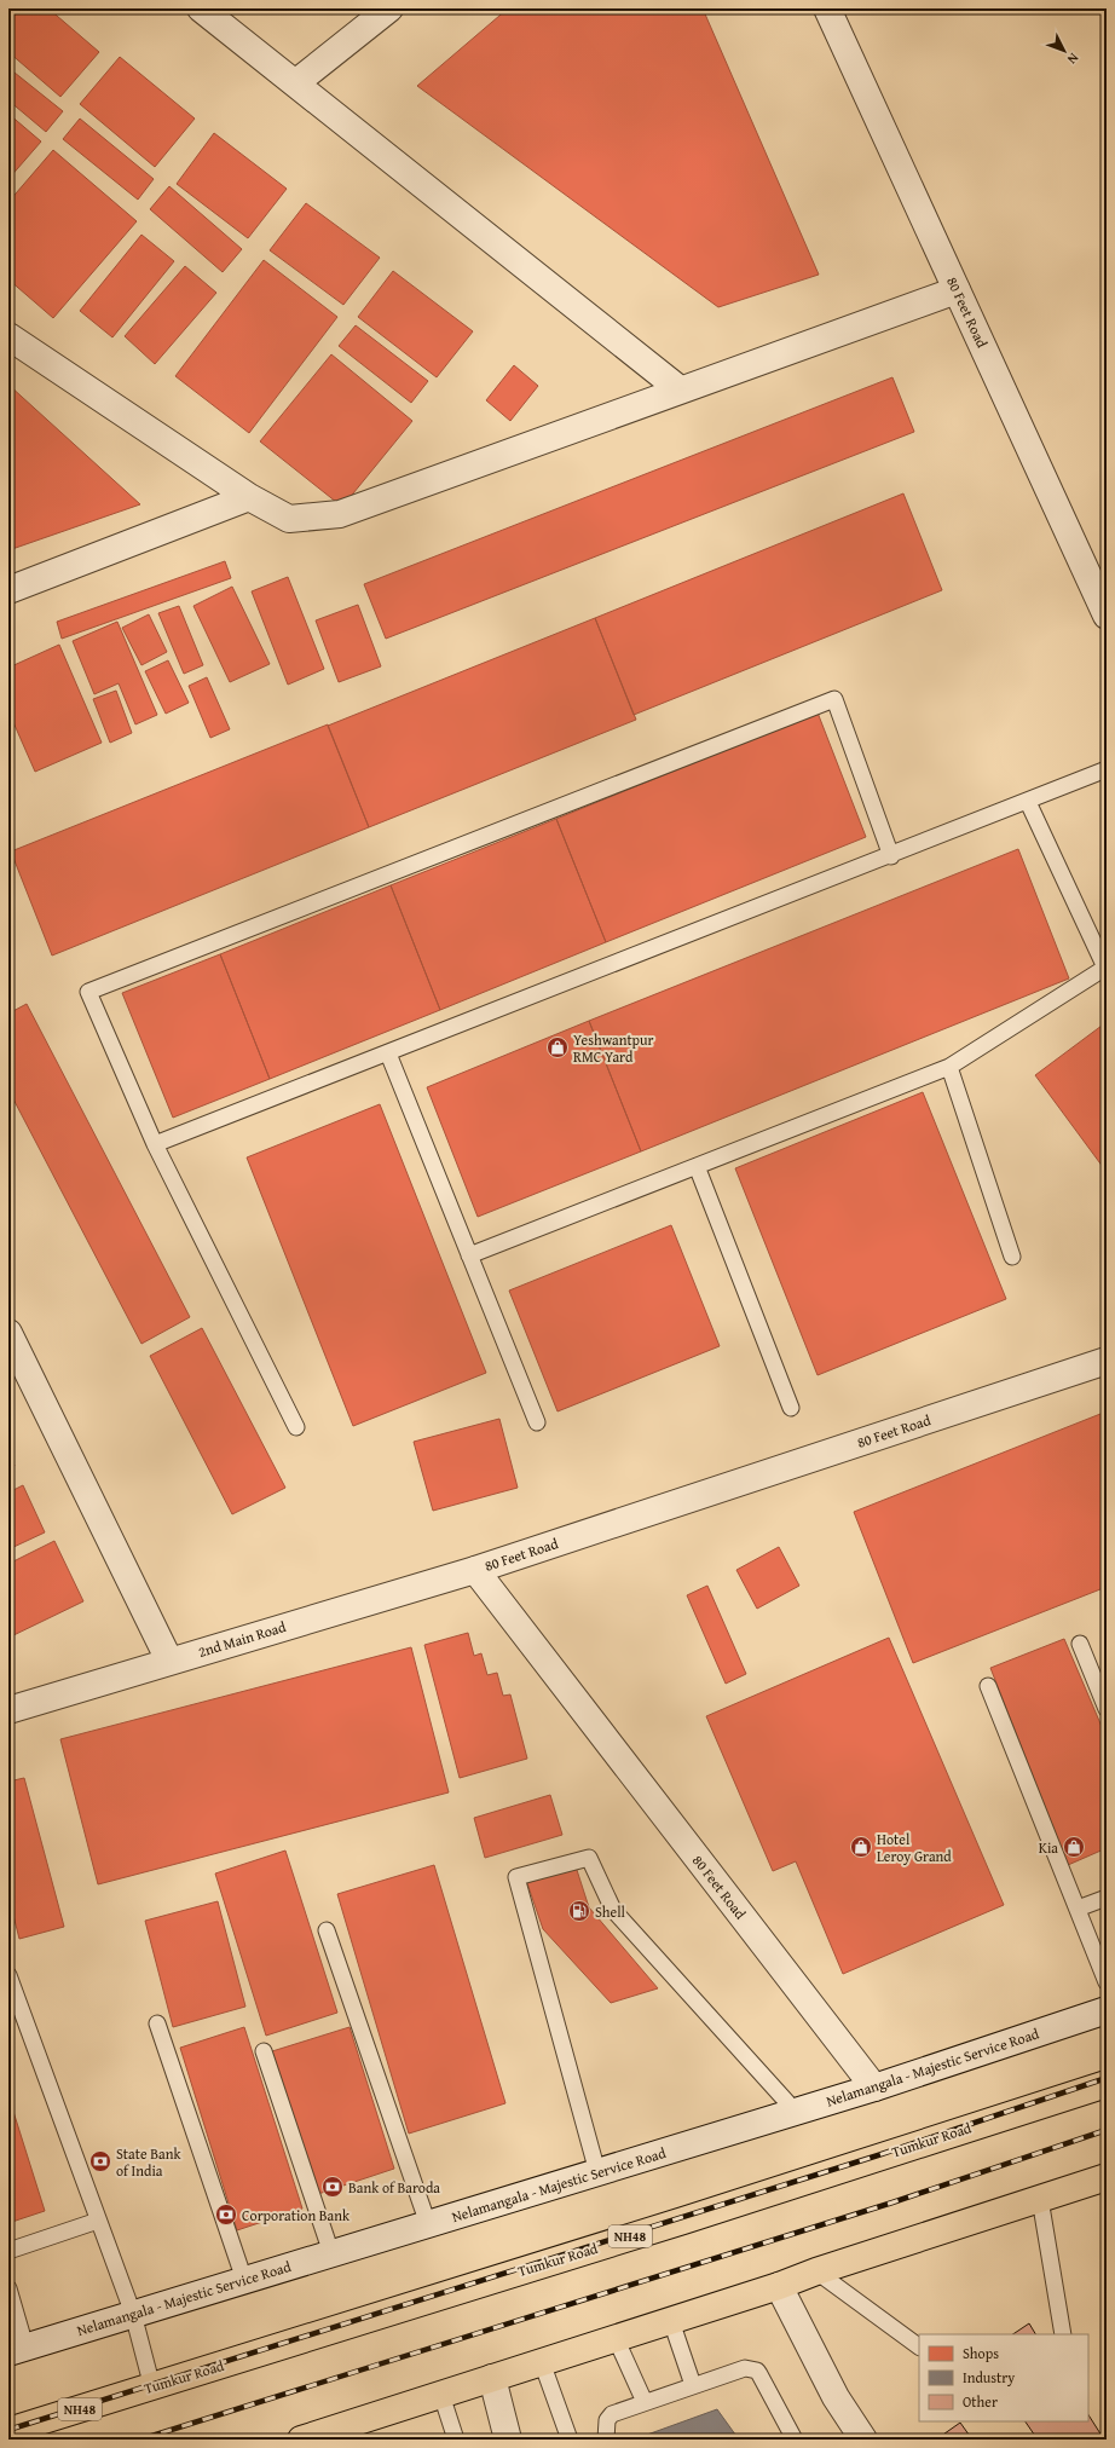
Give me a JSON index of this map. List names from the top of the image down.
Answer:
{
  "streets": {
    "highway": ["Tumkur Road", "NH48"],
    "street": ["80 Feet Road", "2nd Main Road", "Nelamangala - Majestic Service Road"]
  },
  "crossings": [
    ["80 Feet Road", "2nd Main Road"],
    ["80 Feet Road", "Nelamangala - Majestic Service Road"]
  ],
  "places": {
    "shop": ["Yeshwantpur RMC Yard", "Hotel Leroy Grand", "Kia"],
    "fuel station": ["Shell"],
    "bank": ["State Bank of India", "Bank of Baroda", "Corporation Bank"]
  },
  "legend": ["Shops", "Industry", "Other"],
  "north": "bottom right"
}
